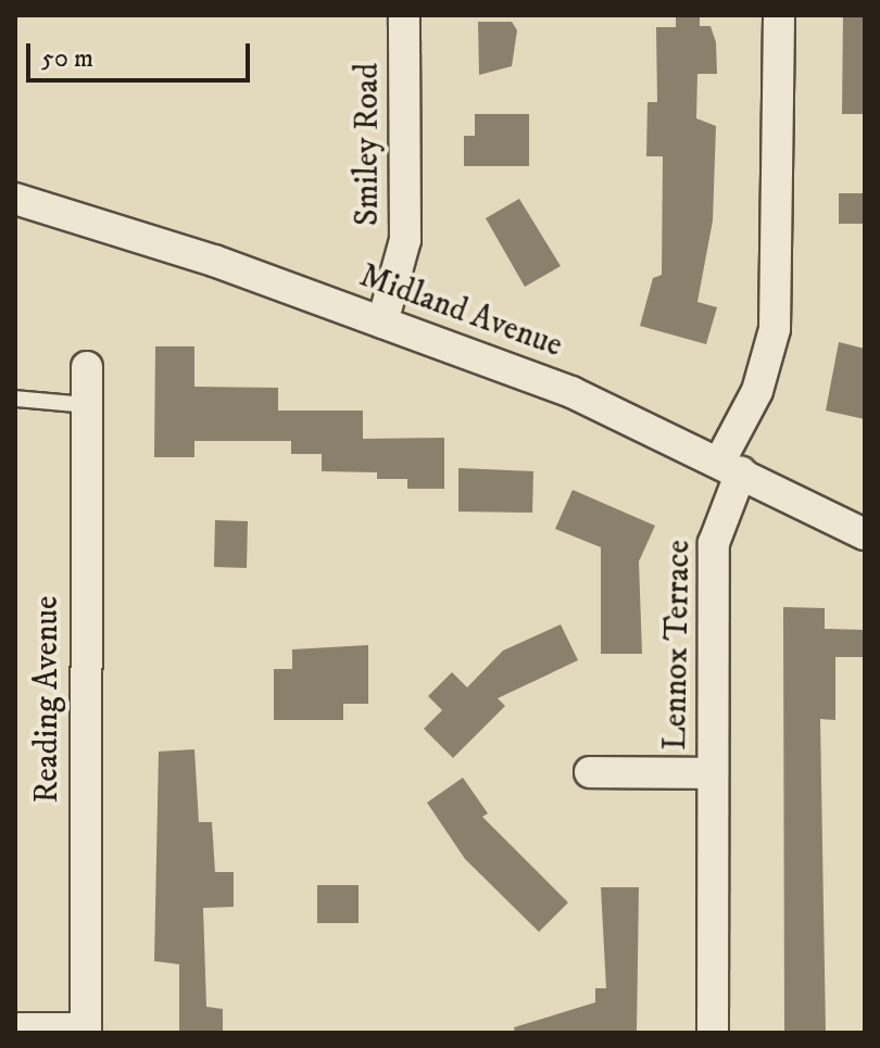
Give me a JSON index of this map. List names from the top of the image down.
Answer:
{
  "streets": {
    "street": [
      "Smiley Road",
      "Midland Avenue",
      "Lennox Terrace",
      "Reading Avenue"
    ]
  },
  "crossings": [
    ["Smiley Road", "Midland Avenue"],
    ["Midland Avenue", "Lennox Terrace"]
  ],
  "scale_bar": "50 m"
}
